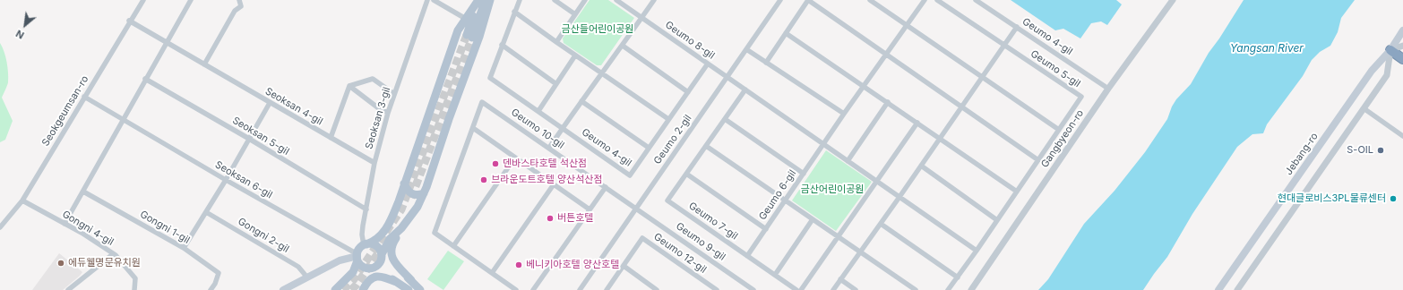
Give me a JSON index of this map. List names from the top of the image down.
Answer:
{
  "streets": {
    "main road": ["Jebang-ro"],
    "street": [
      "Geumo 4-gil",
      "Geumo 8-gil",
      "Geumo 5-gil",
      "Seoksan 4-gil",
      "Seokgeumsan-ro",
      "Seoksan 3-gil",
      "Geumo 10-gil",
      "Seoksan 5-gil",
      "Gangbyeon-ro",
      "Geumo 2-gil",
      "Seoksan 6-gil",
      "Geumo 6-gil",
      "Geumo 7-gil",
      "Gongni 1-gil",
      "Gongni 4-gil",
      "Gongni 2-gil",
      "Geumo 9-gil",
      "Geumo 12-gil"
    ]
  },
  "crossings": [
    ["Geumo 4-gil", "Geumo 8-gil"],
    ["Geumo 4-gil", "Gangbyeon-ro"],
    ["Geumo 8-gil", "Geumo 2-gil"],
    ["Seoksan 4-gil", "Seokgeumsan-ro"],
    ["Seoksan 4-gil", "Seoksan 3-gil"],
    ["Seokgeumsan-ro", "Seoksan 6-gil"],
    ["Seokgeumsan-ro", "Gongni 4-gil"],
    ["Seoksan 3-gil", "Seoksan 5-gil"],
    ["Seoksan 3-gil", "Seoksan 6-gil"],
    ["Geumo 10-gil", "Geumo 2-gil"],
    ["Geumo 10-gil", "Geumo 9-gil"],
    ["Geumo 2-gil", "Geumo 9-gil"],
    ["Geumo 6-gil", "Geumo 7-gil"]
  ],
  "water": ["Yangsan River"],
  "parks": ["금산들어린이공원", "금산어린이공원"],
  "places": [
    "S-OIL",
    "덴바스타호텔 석산점",
    "브라운도트호텔 양산석산점",
    "현대글로비스3PL물류센터",
    "버튼호텔",
    "에듀웰명문유치원",
    "베니키아호텔 양산호텔"
  ],
  "north": "bottom left"
}
